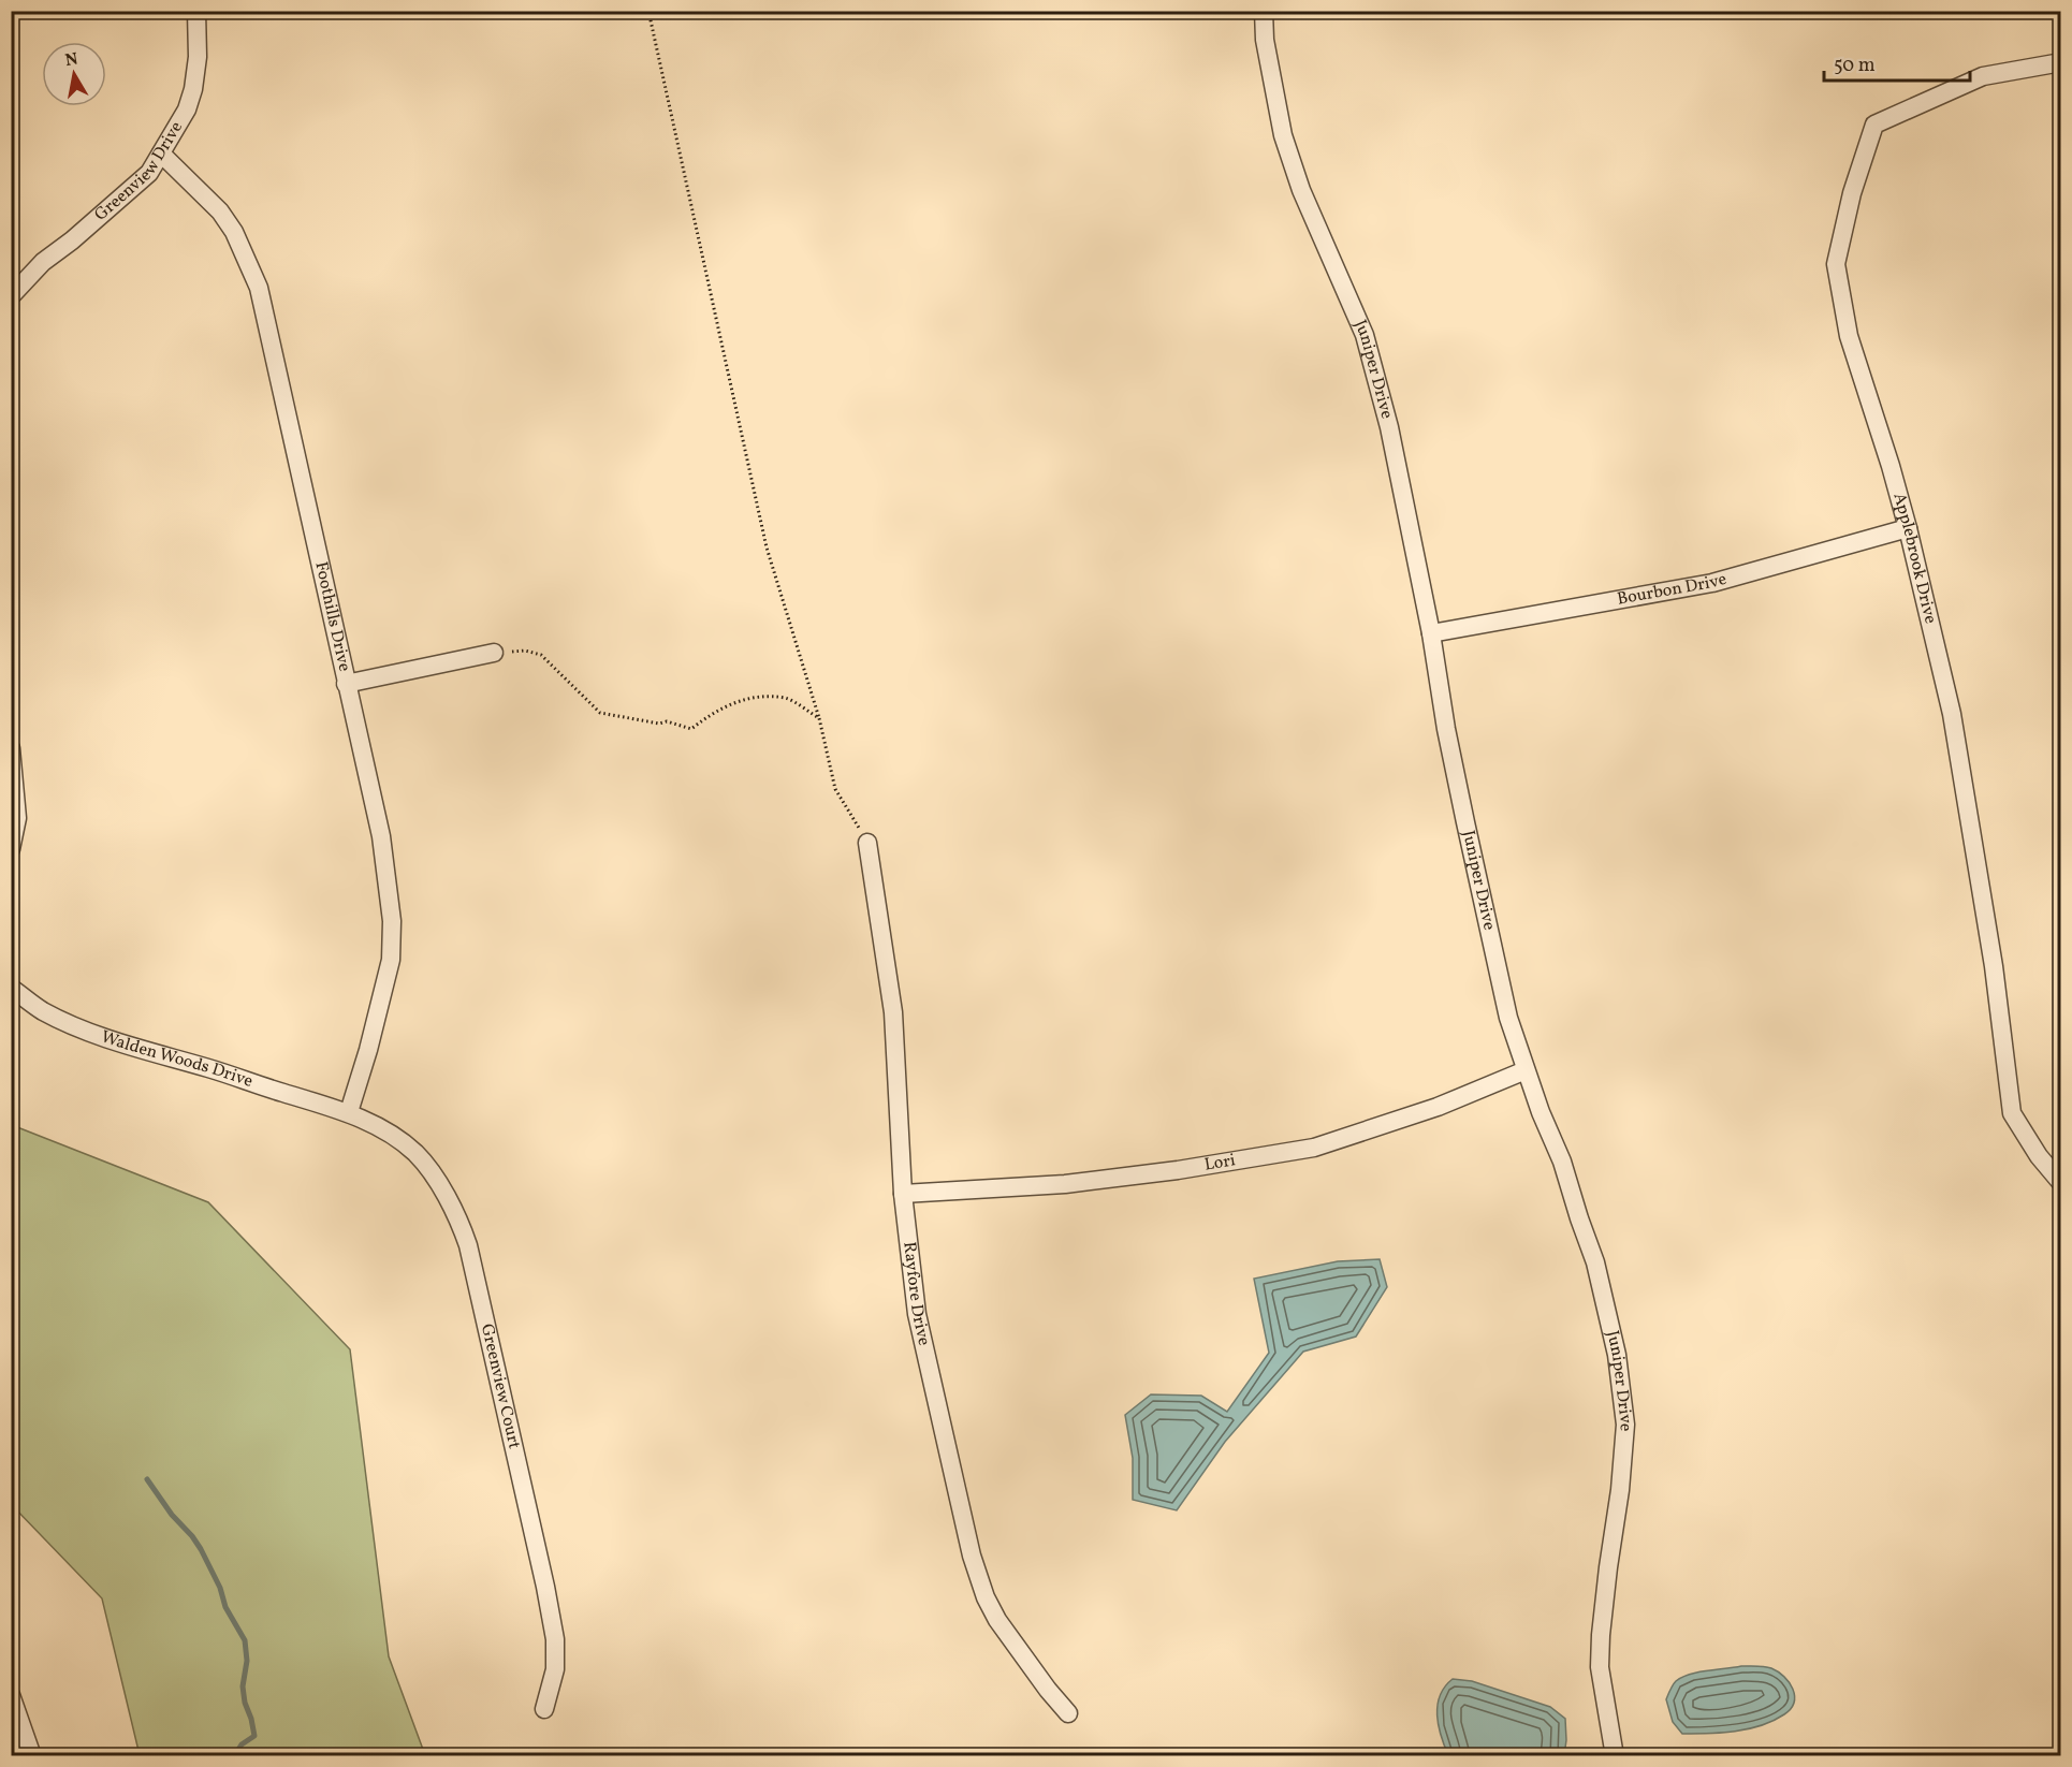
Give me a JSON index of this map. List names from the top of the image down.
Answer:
{
  "streets": {
    "street": [
      "Greenview Drive",
      "Juniper Drive",
      "Applebrook Drive",
      "Bourbon Drive",
      "Foothills Drive",
      "Walden Woods Drive",
      "Lori",
      "Rayfore Drive",
      "Greenview Court"
    ]
  },
  "crossings": [
    ["Greenview Drive", "Foothills Drive"],
    ["Juniper Drive", "Bourbon Drive"],
    ["Juniper Drive", "Lori"],
    ["Applebrook Drive", "Bourbon Drive"],
    ["Foothills Drive", "Walden Woods Drive"],
    ["Foothills Drive", "Greenview Court"],
    ["Walden Woods Drive", "Greenview Court"],
    ["Lori", "Rayfore Drive"]
  ],
  "scale_bar": "50 m",
  "north": "top"
}
